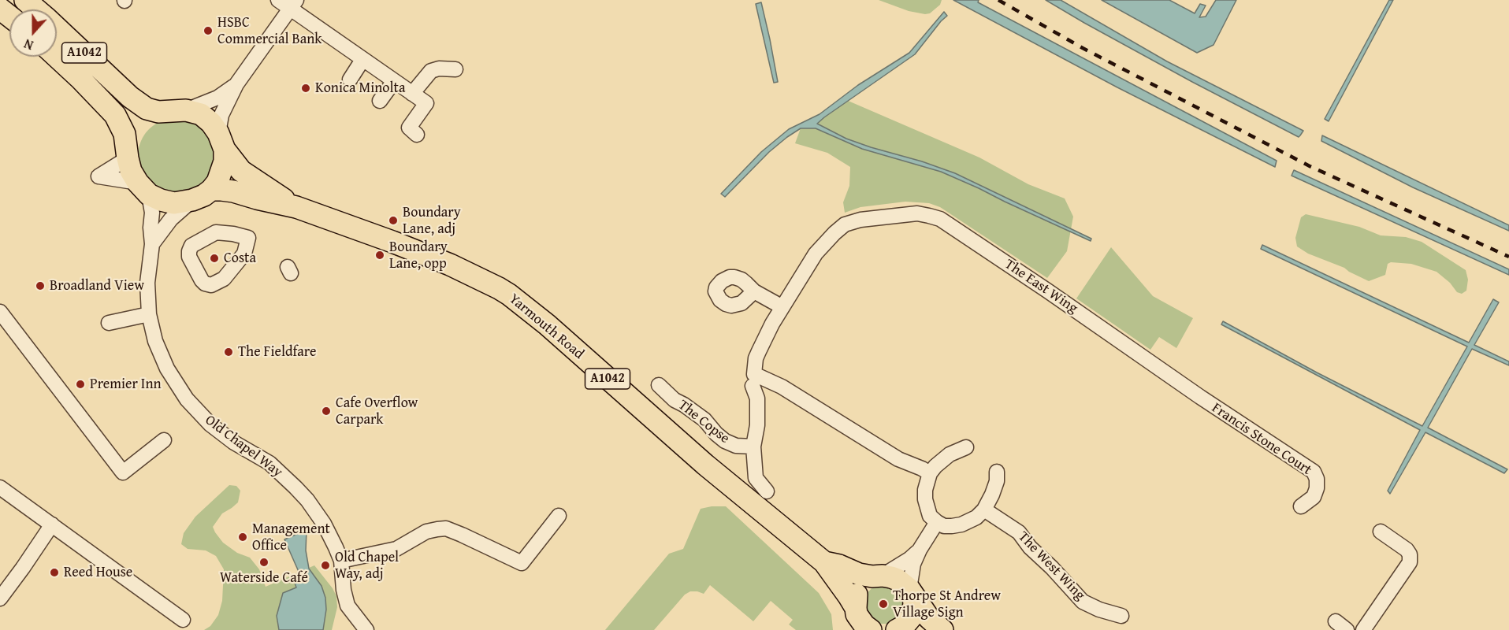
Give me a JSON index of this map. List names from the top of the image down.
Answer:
{
  "streets": {
    "highway": ["A1042", "Yarmouth Road"],
    "street": [
      "The East Wing",
      "The Copse",
      "Francis Stone Court",
      "Old Chapel Way",
      "The West Wing"
    ]
  },
  "crossings": [
    ["A1042", "Yarmouth Road"],
    ["A1042", "Old Chapel Way"],
    ["The East Wing", "Francis Stone Court"],
    ["Yarmouth Road", "Old Chapel Way"]
  ],
  "places": [
    "HSBC Commercial Bank",
    "Konica Minolta",
    "Boundary Lane, adj",
    "Boundary Lane, opp",
    "Costa",
    "Broadland View",
    "The Fieldfare",
    "Premier Inn",
    "Cafe Overflow Carpark",
    "Management Office",
    "Waterside Café",
    "Old Chapel Way, adj",
    "Reed House",
    "Thorpe St Andrew Village Sign"
  ],
  "north": "bottom"
}
